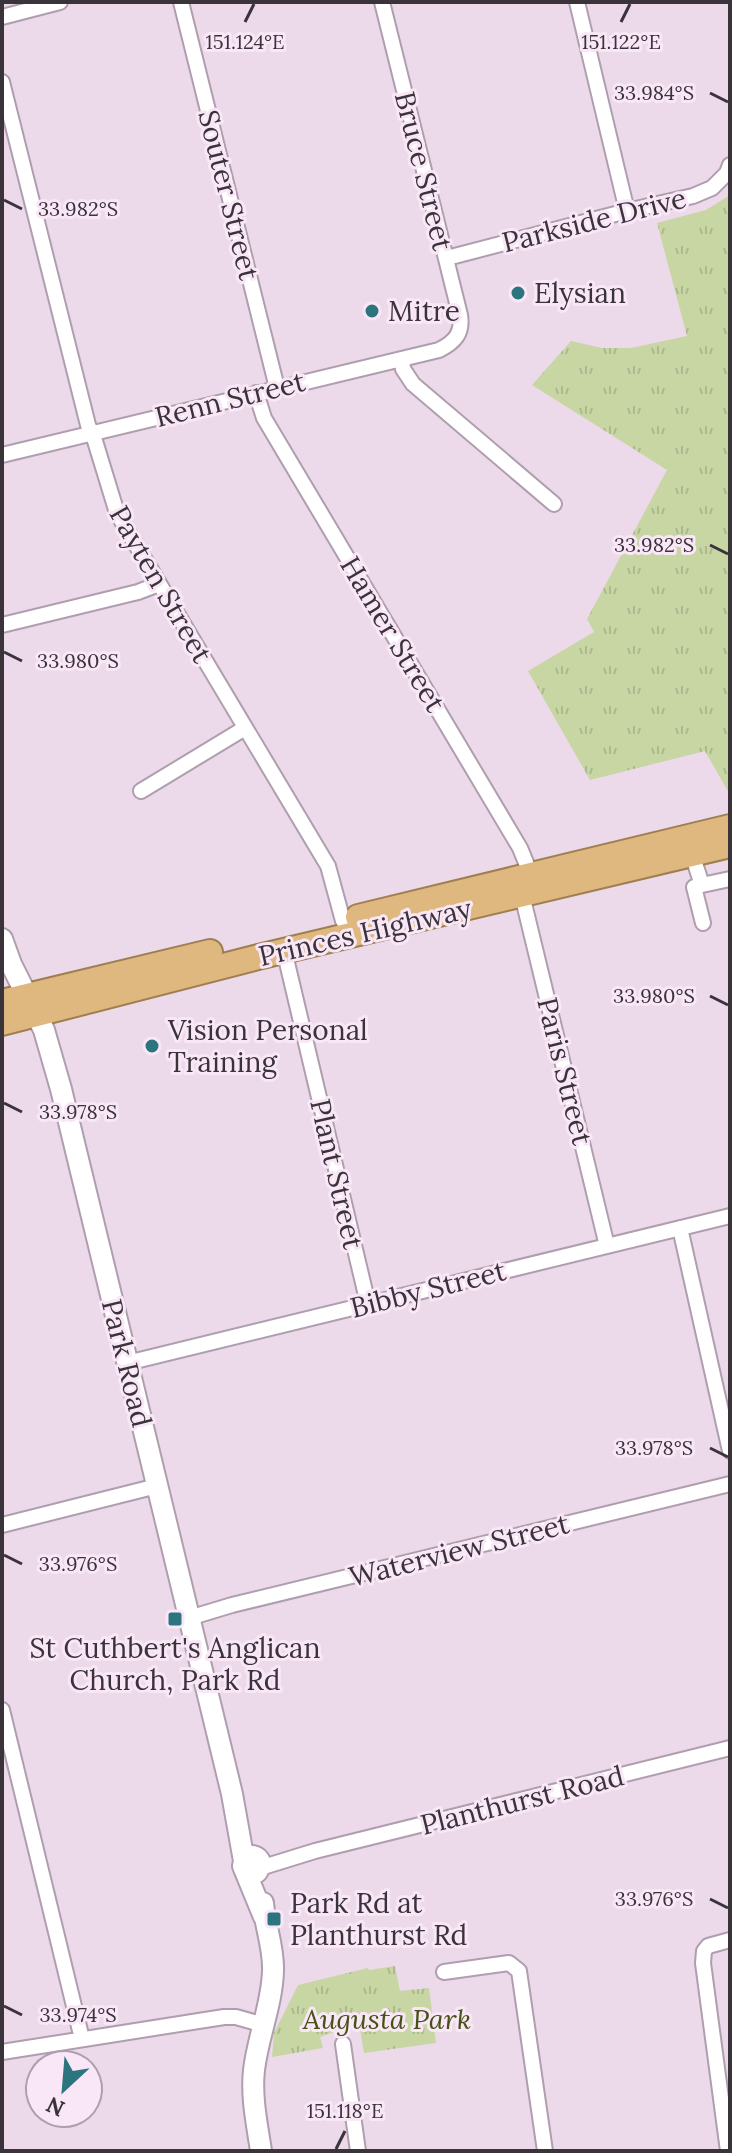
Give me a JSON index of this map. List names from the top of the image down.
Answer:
{
  "streets": {
    "highway": ["Princes Highway"],
    "main road": ["Park Road"],
    "street": [
      "Bruce Street",
      "Souter Street",
      "Parkside Drive",
      "Renn Street",
      "Payten Street",
      "Hamer Street",
      "Paris Street",
      "Plant Street",
      "Bibby Street",
      "Waterview Street",
      "Planthurst Road"
    ]
  },
  "crossings": [
    ["Bruce Street", "Parkside Drive"],
    ["Bruce Street", "Renn Street"],
    ["Souter Street", "Renn Street"],
    ["Renn Street", "Payten Street"],
    ["Renn Street", "Hamer Street"],
    ["Payten Street", "Princes Highway"],
    ["Hamer Street", "Princes Highway"],
    ["Hamer Street", "Paris Street"],
    ["Princes Highway", "Paris Street"],
    ["Princes Highway", "Plant Street"],
    ["Princes Highway", "Park Road"],
    ["Paris Street", "Bibby Street"],
    ["Plant Street", "Bibby Street"],
    ["Bibby Street", "Park Road"],
    ["Park Road", "Waterview Street"],
    ["Park Road", "Planthurst Road"]
  ],
  "parks": ["Augusta Park"],
  "places": {
    "other": ["Elysian", "Mitre", "Vision Personal Training"],
    "transit": ["St Cuthbert's Anglican Church, Park Rd", "Park Rd at Planthurst Rd"]
  },
  "north": "bottom left",
  "coordinates": [
    "151.124°E",
    "151.122°E",
    "33.984°S",
    "33.982°S",
    "33.980°S",
    "33.978°S",
    "33.976°S",
    "33.974°S",
    "151.118°E"
  ]
}
